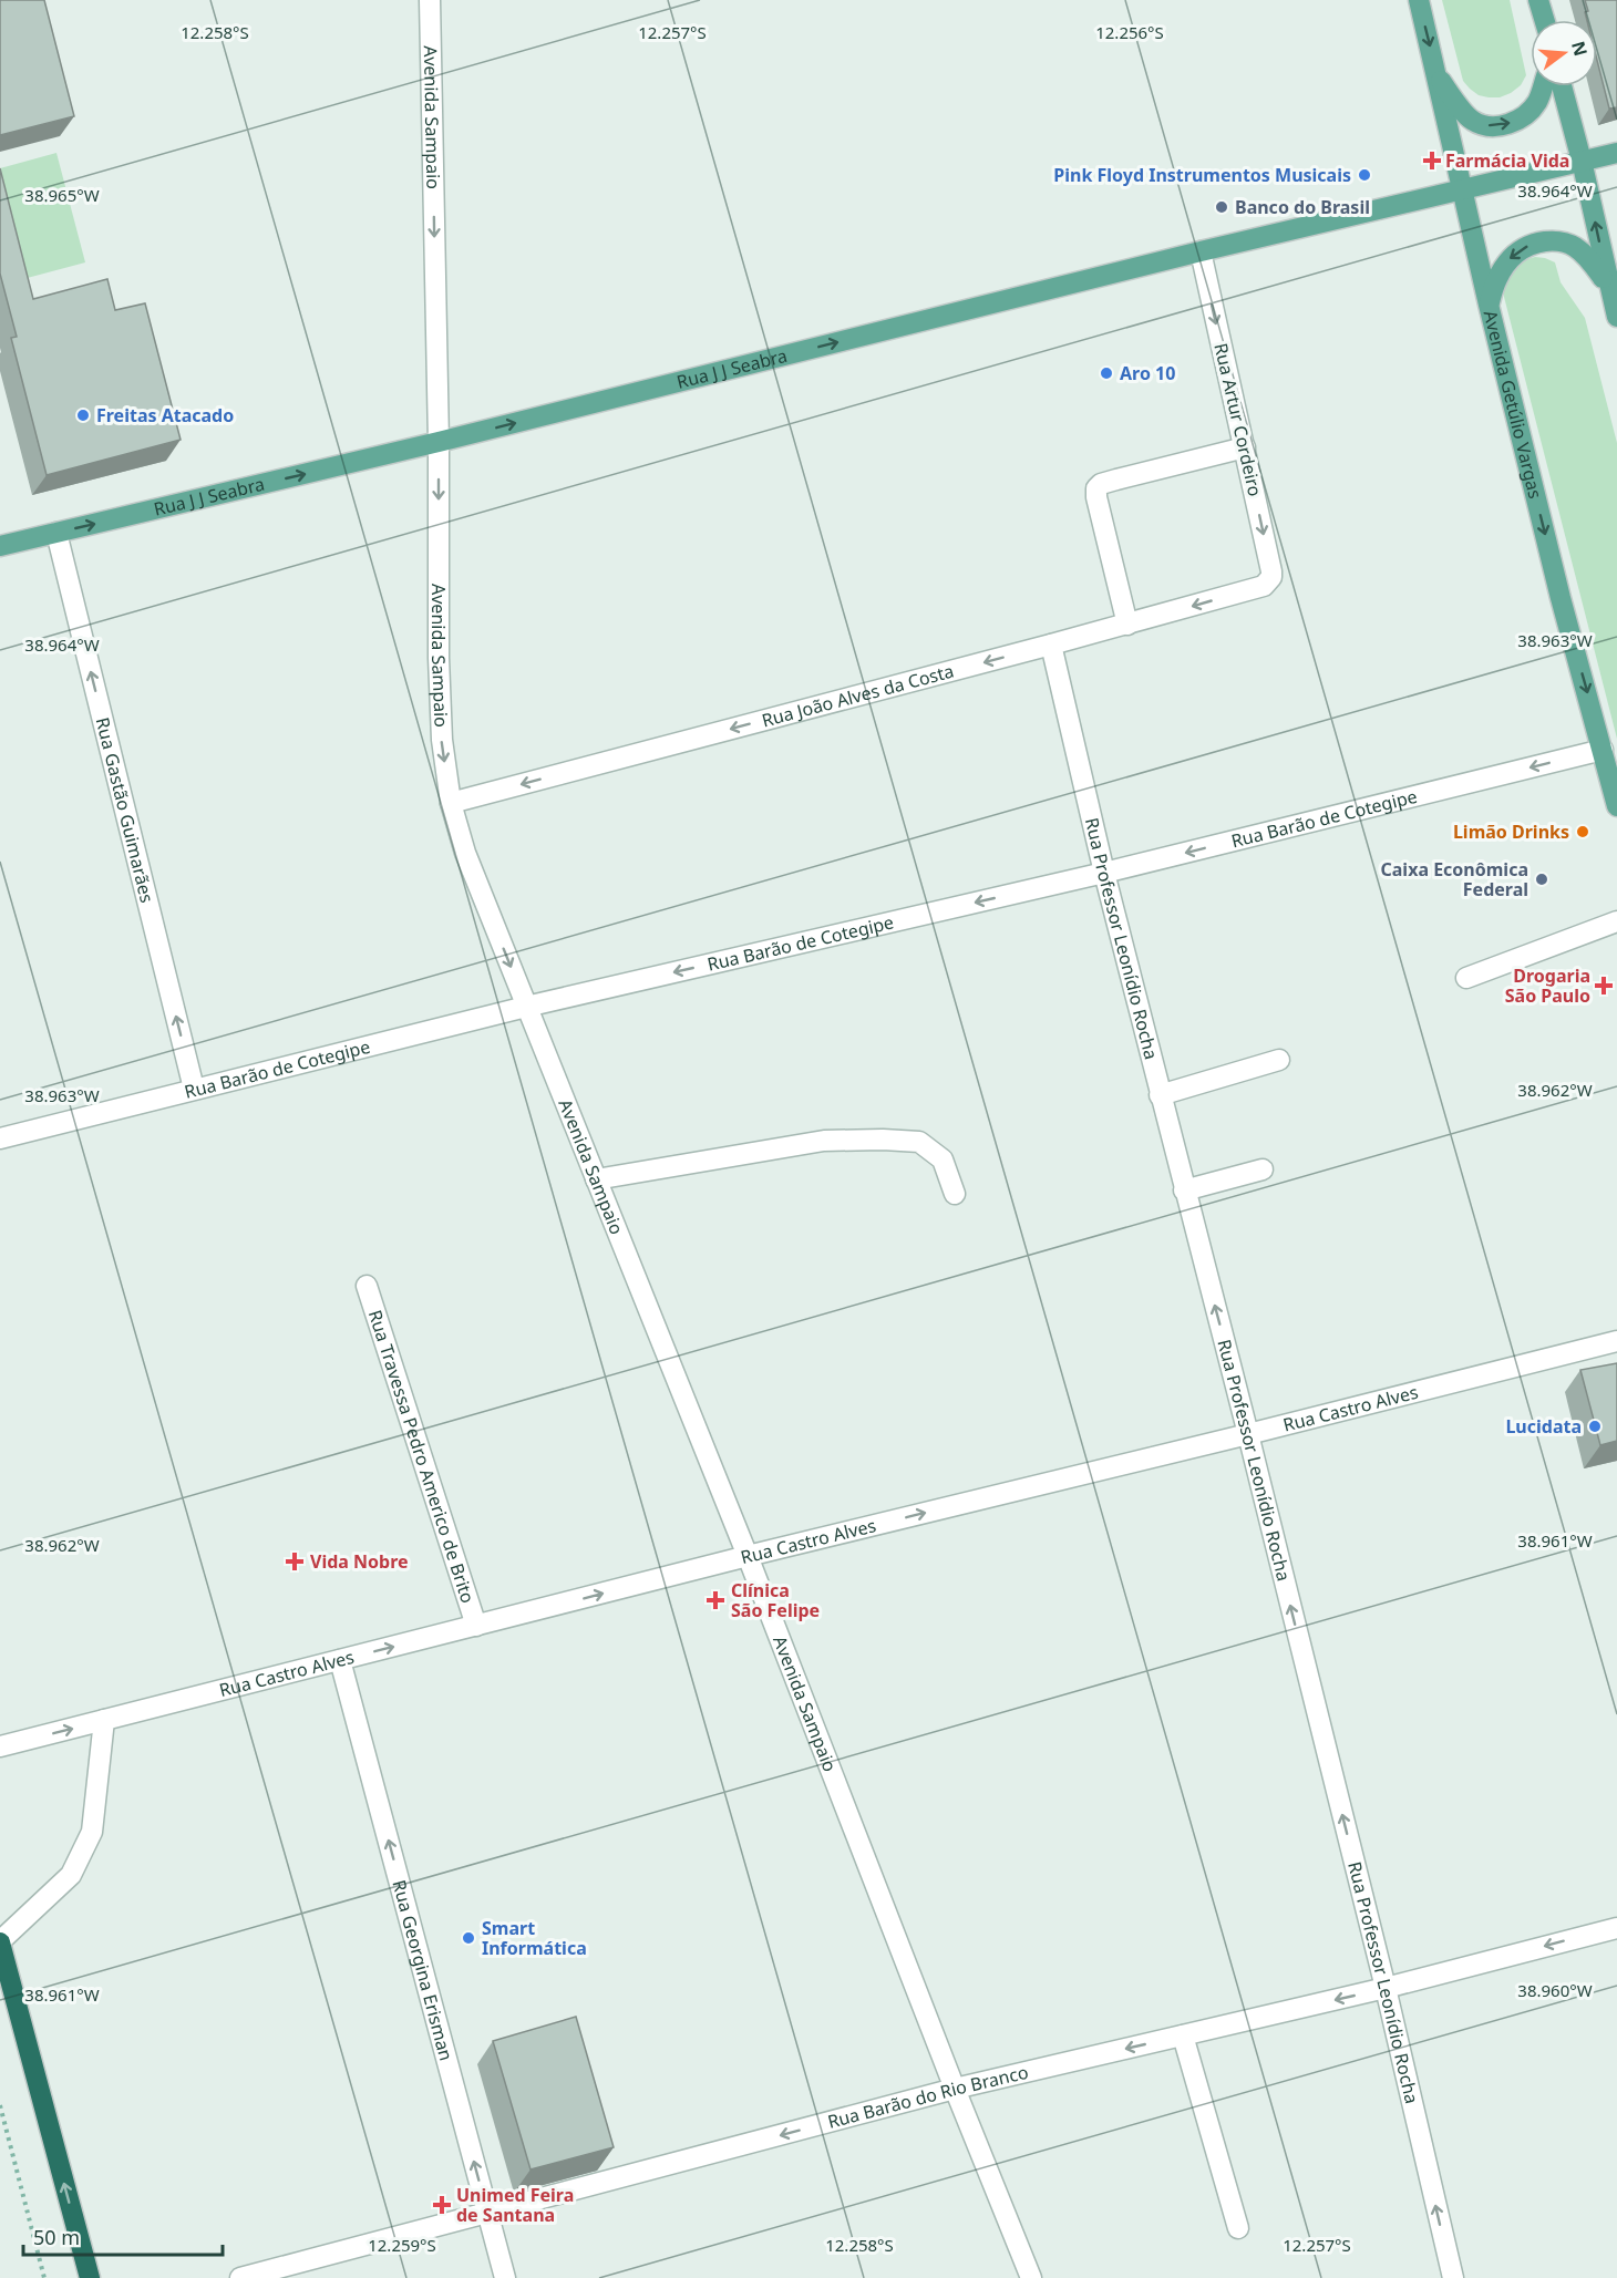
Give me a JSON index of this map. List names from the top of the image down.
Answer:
{
  "streets": {
    "main road": ["Rua J J Seabra", "Avenida Getúlio Vargas"],
    "street": [
      "Avenida Sampaio",
      "Rua Artur Cordeiro",
      "Rua João Alves da Costa",
      "Rua Gastão Guimarães",
      "Rua Barão de Cotegipe",
      "Rua Professor Leonídio Rocha",
      "Rua Castro Alves",
      "Rua Travessa Pedro Americo de Brito",
      "Rua Georgina Erisman",
      "Rua Barão do Rio Branco"
    ]
  },
  "crossings": [
    ["Avenida Sampaio", "Rua J J Seabra"],
    ["Avenida Sampaio", "Rua João Alves da Costa"],
    ["Avenida Sampaio", "Rua Barão de Cotegipe"],
    ["Avenida Sampaio", "Rua Castro Alves"],
    ["Avenida Sampaio", "Rua Barão do Rio Branco"],
    ["Rua J J Seabra", "Avenida Getúlio Vargas"],
    ["Rua J J Seabra", "Rua Artur Cordeiro"],
    ["Rua J J Seabra", "Rua Gastão Guimarães"],
    ["Avenida Getúlio Vargas", "Rua Barão de Cotegipe"],
    ["Rua Artur Cordeiro", "Rua João Alves da Costa"],
    ["Rua João Alves da Costa", "Rua Professor Leonídio Rocha"],
    ["Rua Gastão Guimarães", "Rua Barão de Cotegipe"],
    ["Rua Barão de Cotegipe", "Rua Professor Leonídio Rocha"],
    ["Rua Professor Leonídio Rocha", "Rua Castro Alves"],
    ["Rua Professor Leonídio Rocha", "Rua Barão do Rio Branco"],
    ["Rua Castro Alves", "Rua Travessa Pedro Americo de Brito"],
    ["Rua Castro Alves", "Rua Georgina Erisman"],
    ["Rua Georgina Erisman", "Rua Barão do Rio Branco"]
  ],
  "one_way": [
    "Avenida Sampaio",
    "Rua J J Seabra",
    "Avenida Getúlio Vargas",
    "Rua Artur Cordeiro",
    "Rua João Alves da Costa",
    "Rua Gastão Guimarães",
    "Rua Barão de Cotegipe",
    "Rua Professor Leonídio Rocha",
    "Rua Castro Alves",
    "Rua Georgina Erisman",
    "Rua Barão do Rio Branco"
  ],
  "places": {
    "health": [
      "Farmácia Vida",
      "Drogaria São Paulo",
      "Vida Nobre",
      "Clínica São Felipe",
      "Unimed Feira de Santana"
    ],
    "other": [
      "Pink Floyd Instrumentos Musicais",
      "Banco do Brasil",
      "Aro 10",
      "Freitas Atacado",
      "Limão Drinks",
      "Caixa Econômica Federal",
      "Lucidata",
      "Smart Informática"
    ]
  },
  "scale_bar": "50 m",
  "north": "right",
  "coordinates": [
    "12.258°S",
    "12.257°S",
    "12.256°S",
    "38.964°W",
    "38.965°W",
    "38.963°W",
    "38.962°W",
    "38.961°W",
    "38.960°W",
    "12.259°S"
  ]
}
